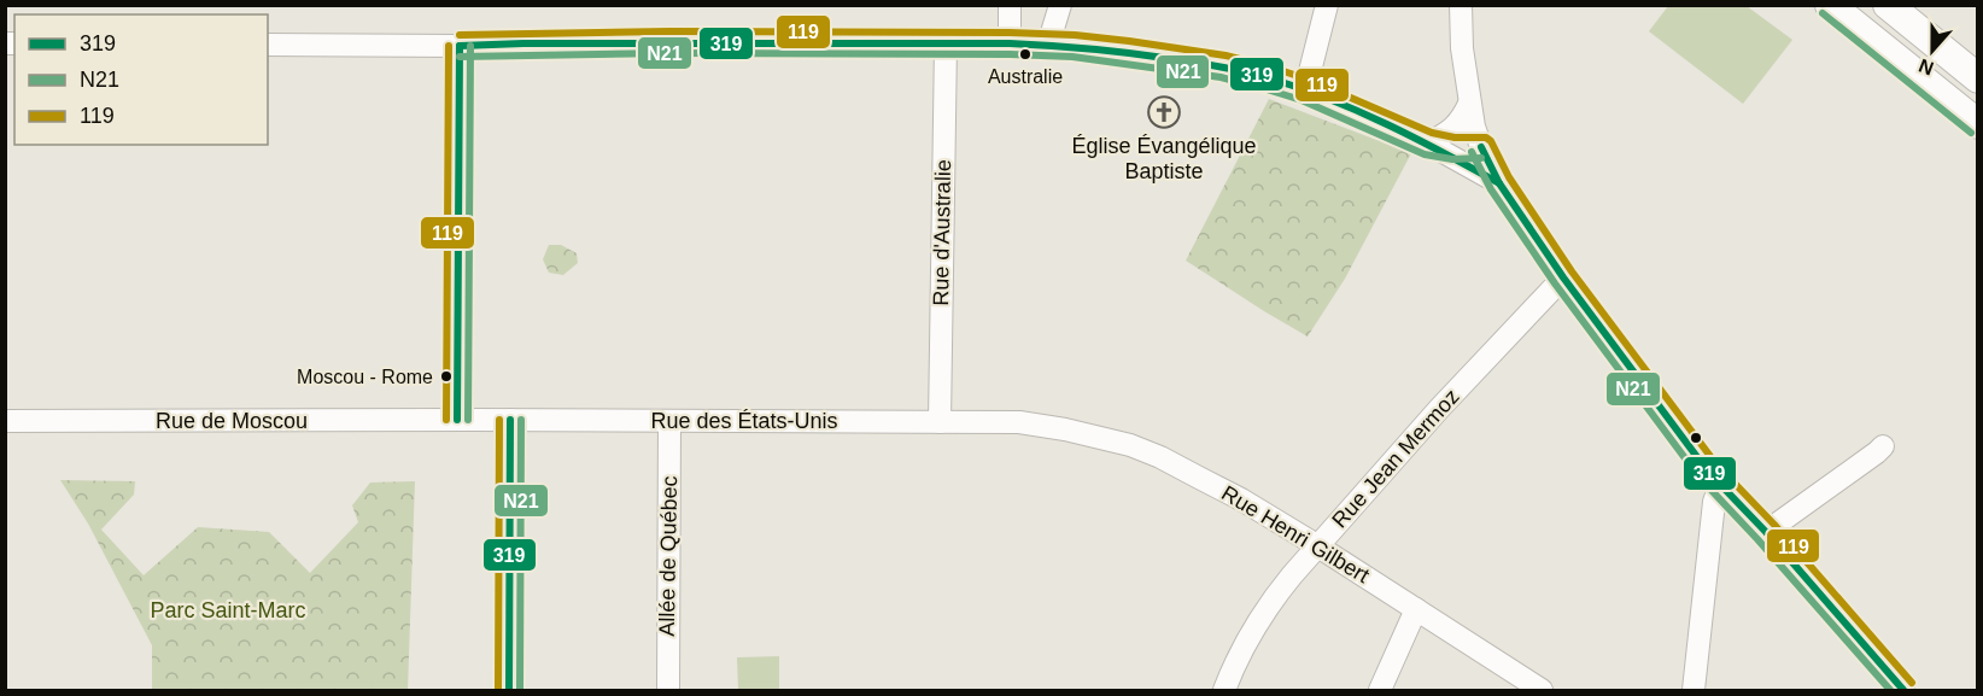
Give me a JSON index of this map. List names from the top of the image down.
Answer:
{
  "streets": {
    "street": [
      "Rue d'Australie",
      "Rue de Moscou",
      "Rue des États-Unis",
      "Rue Jean Mermoz",
      "Rue Henri Gilbert",
      "Allée de Québec"
    ]
  },
  "crossings": [
    ["Rue d'Australie", "Rue des États-Unis"],
    ["Rue de Moscou", "Rue des États-Unis"],
    ["Rue des États-Unis", "Rue Henri Gilbert"],
    ["Rue des États-Unis", "Allée de Québec"],
    ["Rue Jean Mermoz", "Rue Henri Gilbert"]
  ],
  "parks": ["Parc Saint-Marc"],
  "places": {
    "other": ["Australie", "Moscou - Rome"],
    "church": ["Église Évangélique Baptiste"]
  },
  "lines": ["transit line N21", "transit line 119", "transit line 319"],
  "legend": ["319", "N21", "119"],
  "north": "bottom"
}
